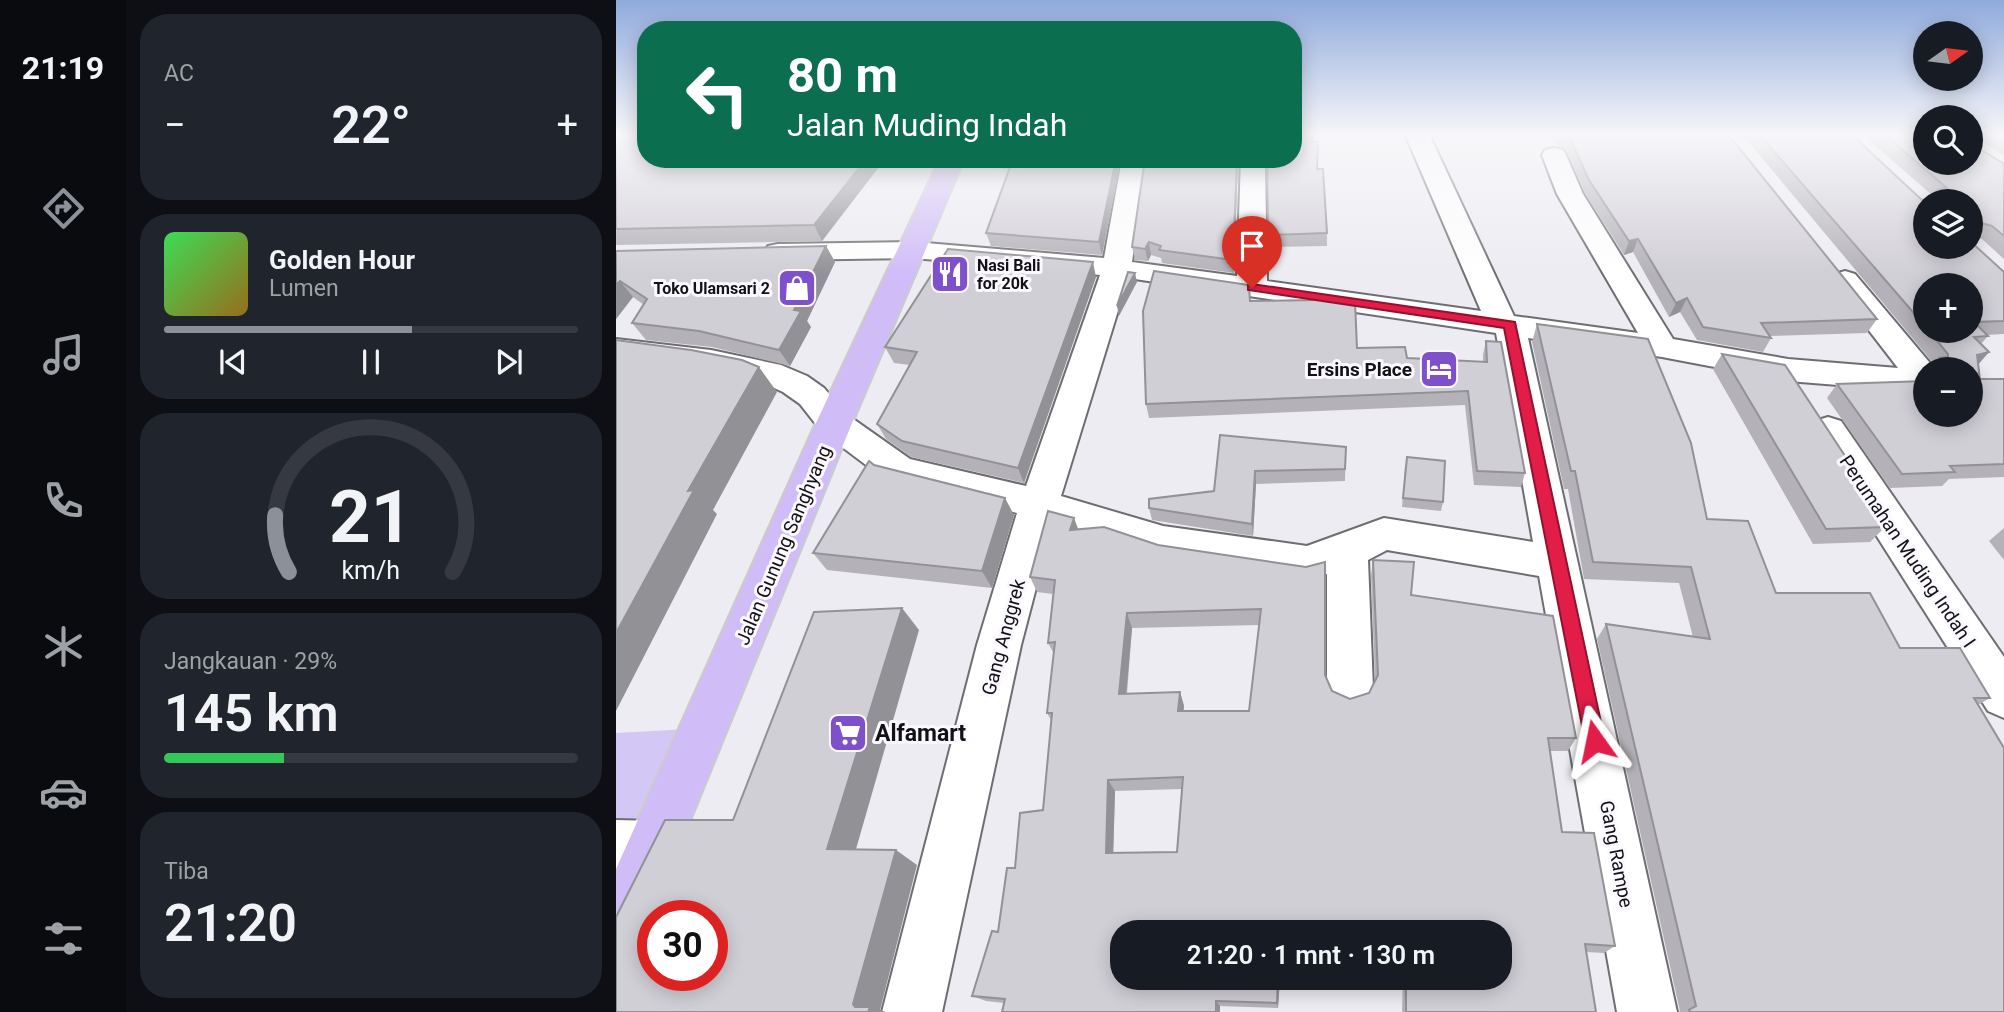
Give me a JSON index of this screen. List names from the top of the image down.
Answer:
{
  "streets": {
    "main road": ["Jalan Gunung Sanghyang"],
    "street": ["Perumahan Muding Indah I", "Gang Anggrek", "Gang Rampe"]
  },
  "places": {
    "restaurant": ["Nasi Bali for 20k"],
    "shop": ["Toko Ulamsari 2"],
    "hotel": ["Ersins Place"],
    "supermarket": ["Alfamart"]
  },
  "north": "right",
  "page": {
    "tabs": "21:19",
    "tile": [
      "AC",
      ["Jangkauan · 29%", "145 km"],
      ["Tiba", "21:20"]
    ],
    "map_buttons": ["+", "−"],
    "turn": ["80 m", "Jalan Muding Indah"],
    "heat": ["−", "22°", "+"],
    "song": ["Golden Hour", "Lumen"],
    "limit": "30",
    "trip": "21:20 · 1 mnt · 130 m",
    "gauge": ["21", "km/h"]
  }
}
